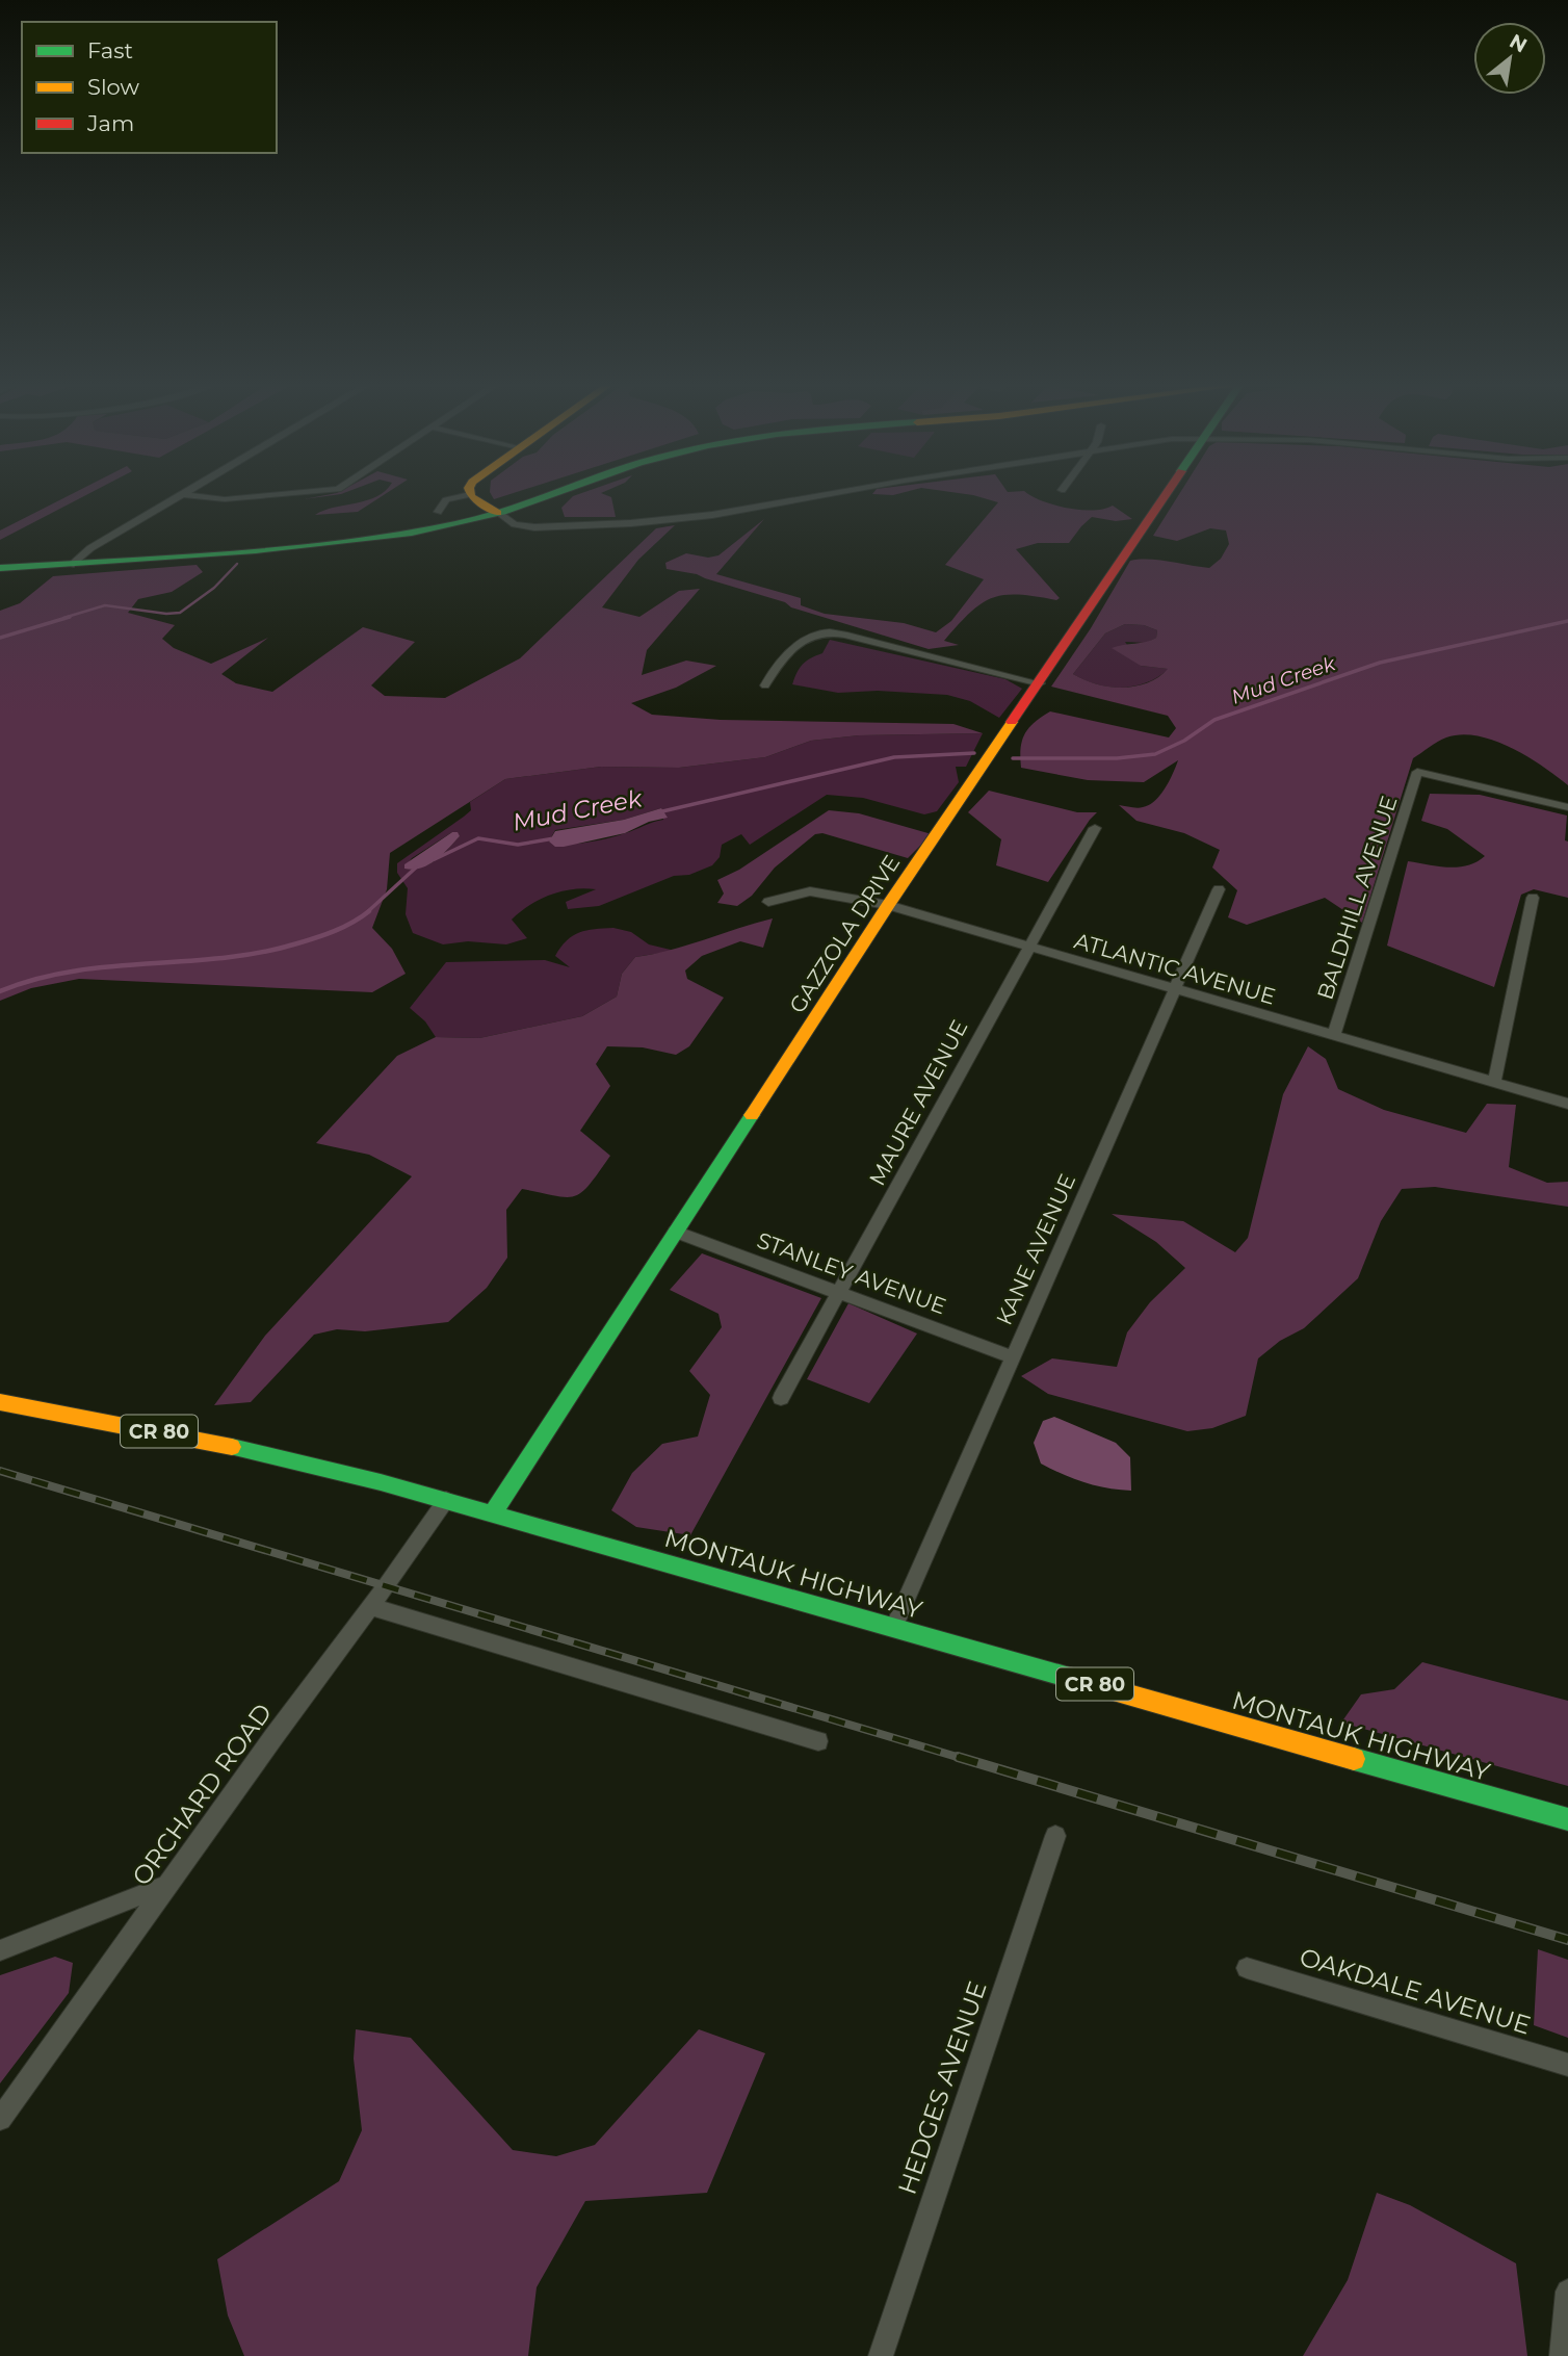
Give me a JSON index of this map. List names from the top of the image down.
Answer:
{
  "streets": {
    "main road": ["GAZZOLA DRIVE", "CR 80", "MONTAUK HIGHWAY"],
    "street": [
      "BALDHILL AVENUE",
      "ATLANTIC AVENUE",
      "MAURE AVENUE",
      "KANE AVENUE",
      "STANLEY AVENUE",
      "ORCHARD ROAD",
      "OAKDALE AVENUE",
      "HEDGES AVENUE"
    ]
  },
  "crossings": [
    ["BALDHILL AVENUE", "ATLANTIC AVENUE"],
    ["GAZZOLA DRIVE", "ATLANTIC AVENUE"],
    ["GAZZOLA DRIVE", "STANLEY AVENUE"],
    ["GAZZOLA DRIVE", "MONTAUK HIGHWAY"],
    ["ATLANTIC AVENUE", "MAURE AVENUE"],
    ["ATLANTIC AVENUE", "KANE AVENUE"],
    ["MAURE AVENUE", "STANLEY AVENUE"],
    ["KANE AVENUE", "STANLEY AVENUE"],
    ["KANE AVENUE", "MONTAUK HIGHWAY"],
    ["MONTAUK HIGHWAY", "ORCHARD ROAD"]
  ],
  "water": ["Mud Creek"],
  "legend": ["Fast", "Slow", "Jam"],
  "north": "top right"
}
